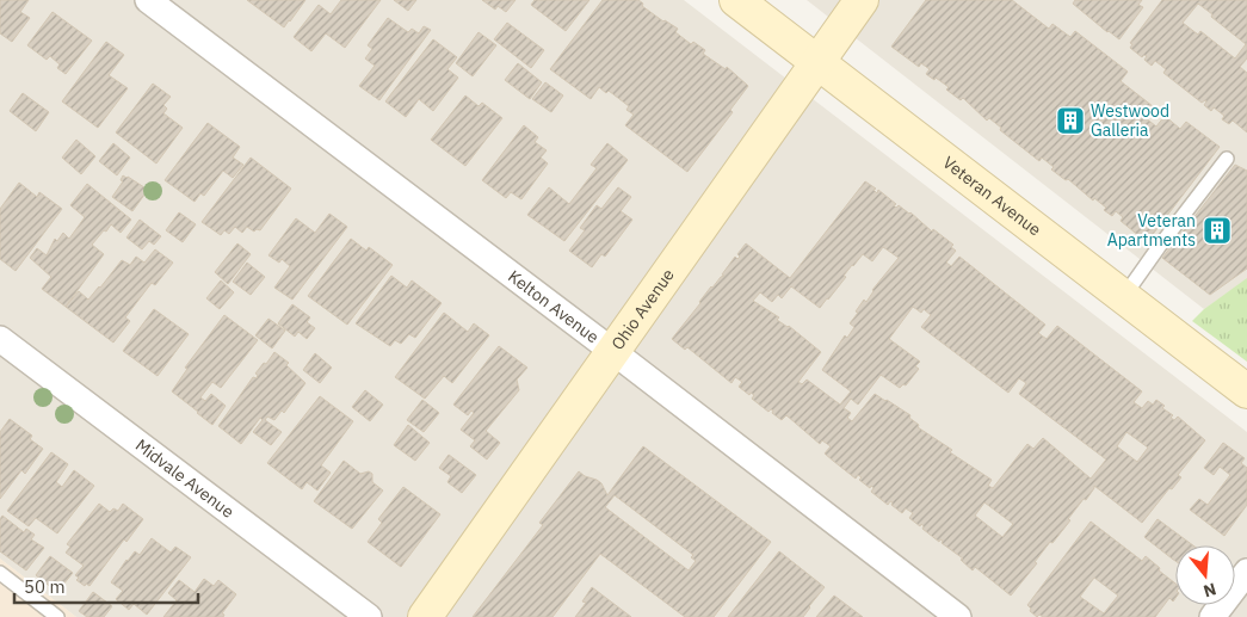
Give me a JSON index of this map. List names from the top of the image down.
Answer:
{
  "streets": {
    "street": [
      "Veteran Avenue",
      "Kelton Avenue",
      "Ohio Avenue",
      "Midvale Avenue"
    ]
  },
  "crossings": [
    ["Veteran Avenue", "Ohio Avenue"],
    ["Kelton Avenue", "Ohio Avenue"]
  ],
  "places": {
    "building": ["Westwood Galleria", "Veteran Apartments"]
  },
  "scale_bar": "50 m",
  "north": "bottom"
}
